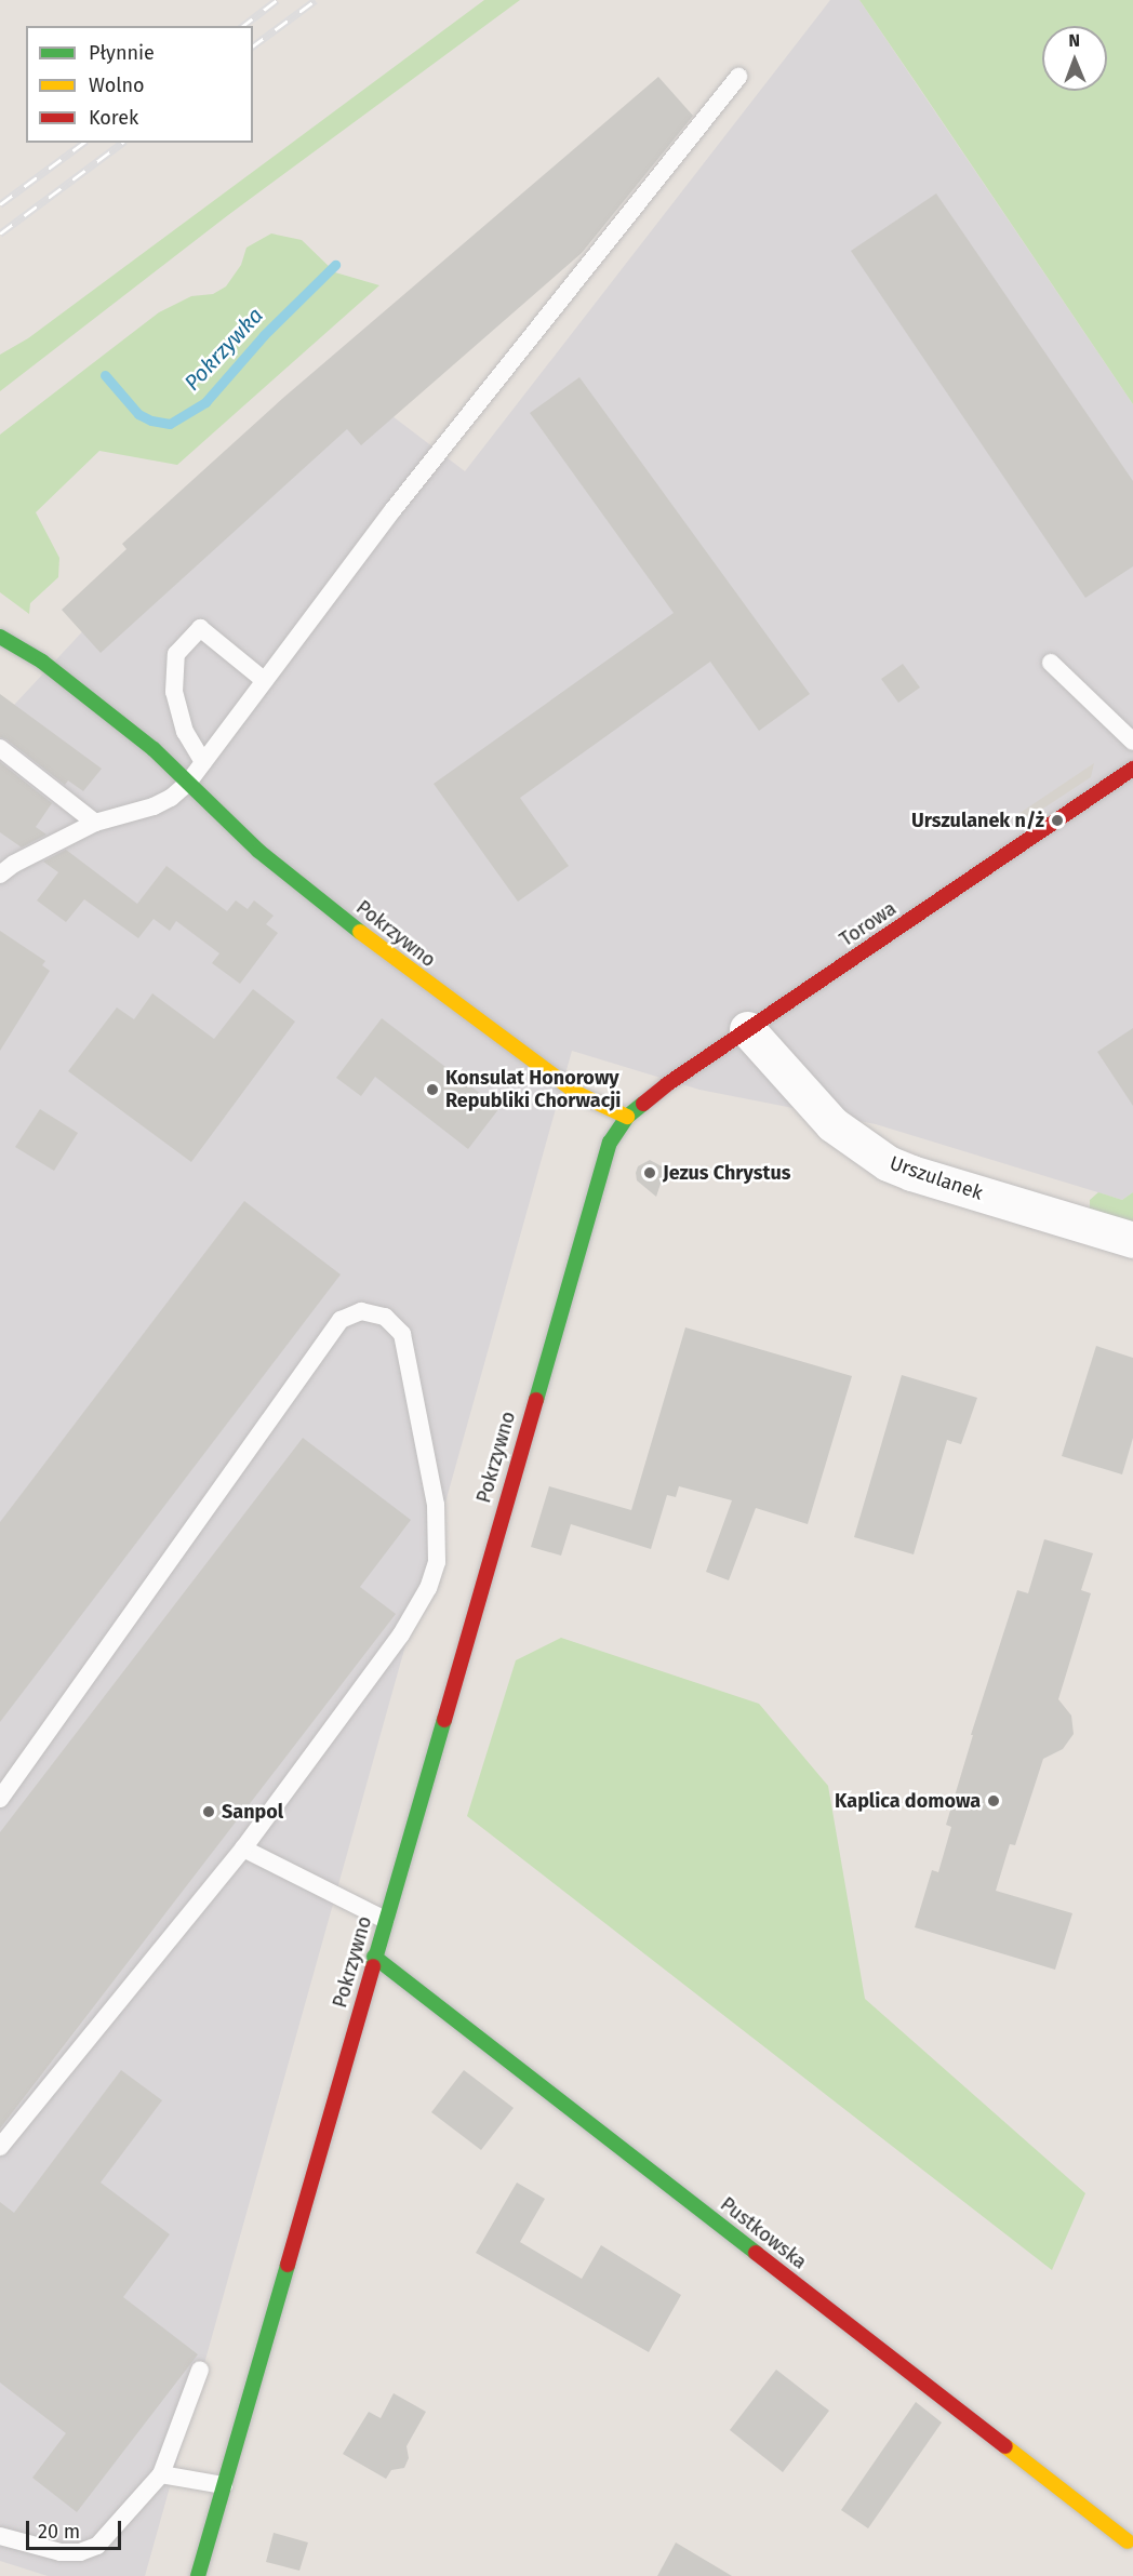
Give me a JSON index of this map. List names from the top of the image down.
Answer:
{
  "streets": {
    "street": [
      "Torowa",
      "Pokrzywno",
      "Urszulanek",
      "Pustkowska"
    ]
  },
  "crossings": [
    ["Torowa", "Pokrzywno"],
    ["Torowa", "Urszulanek"],
    ["Pokrzywno", "Pustkowska"]
  ],
  "water": ["Pokrzywka"],
  "places": [
    "Urszulanek n/ż",
    "Konsulat Honorowy Republiki Chorwacji",
    "Jezus Chrystus",
    "Kaplica domowa",
    "Sanpol"
  ],
  "legend": ["Płynnie", "Wolno", "Korek"],
  "scale_bar": "20 m",
  "north": "top"
}
